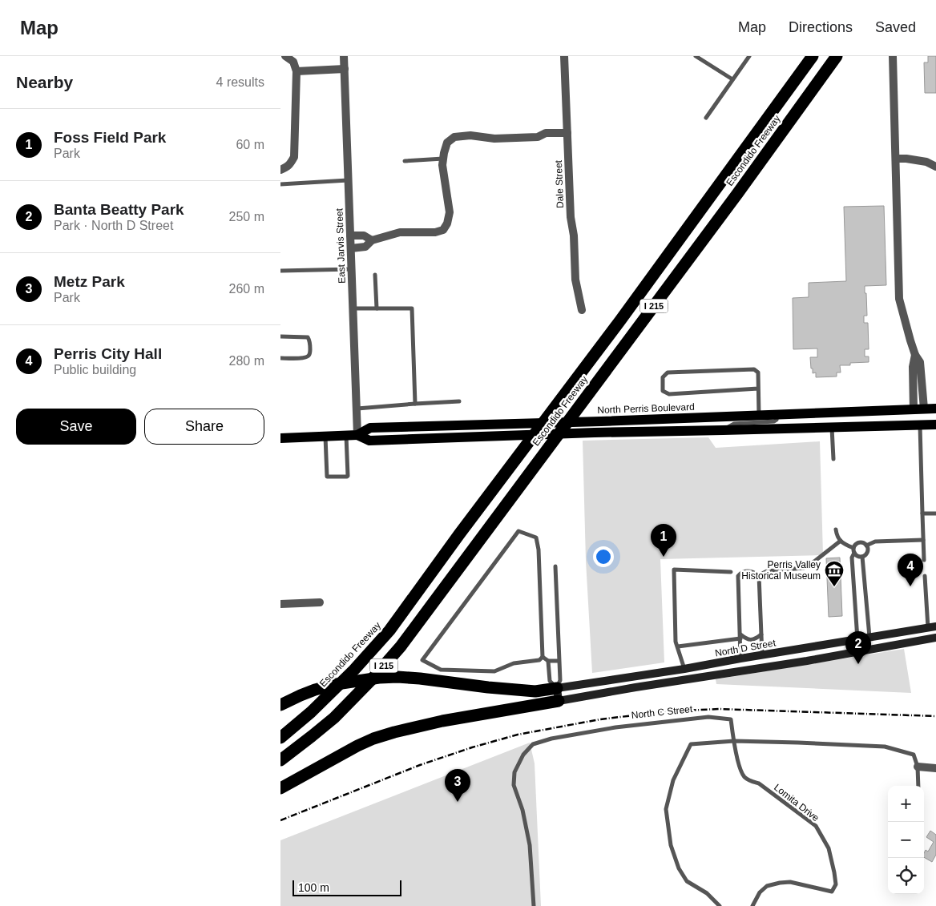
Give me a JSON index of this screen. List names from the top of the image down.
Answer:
{
  "streets": {
    "highway": ["Escondido Freeway", "I 215"],
    "main road": ["North Perris Boulevard", "North D Street"],
    "street": ["Dale Street", "East Jarvis Street"],
    "lane": ["North C Street", "Lomita Drive"]
  },
  "crossings": [
    ["East Jarvis Street", "North Perris Boulevard"],
    ["North C Street", "Lomita Drive"]
  ],
  "places": {
    "museum": ["Perris Valley Historical Museum"]
  },
  "scale_bar": "100 m",
  "page": {
    "header": "Map",
    "nav": ["Map", "Directions", "Saved"],
    "heading": ["Nearby", "4 results"],
    "list": [
      {
        "mark": "1",
        "name": "Foss Field Park",
        "note": "Park",
        "value": "60 m"
      },
      {
        "mark": "2",
        "name": "Banta Beatty Park",
        "note": "Park · North D Street",
        "value": "250 m"
      },
      {
        "mark": "3",
        "name": "Metz Park",
        "note": "Park",
        "value": "260 m"
      },
      {
        "mark": "4",
        "name": "Perris City Hall",
        "note": "Public building",
        "value": "280 m"
      }
    ],
    "buttons": ["Save", "Share"],
    "pins": [
      "1",
      "4",
      "2",
      "3"
    ],
    "map_buttons": ["+", "−"],
    "scale": "100 m"
  }
}
